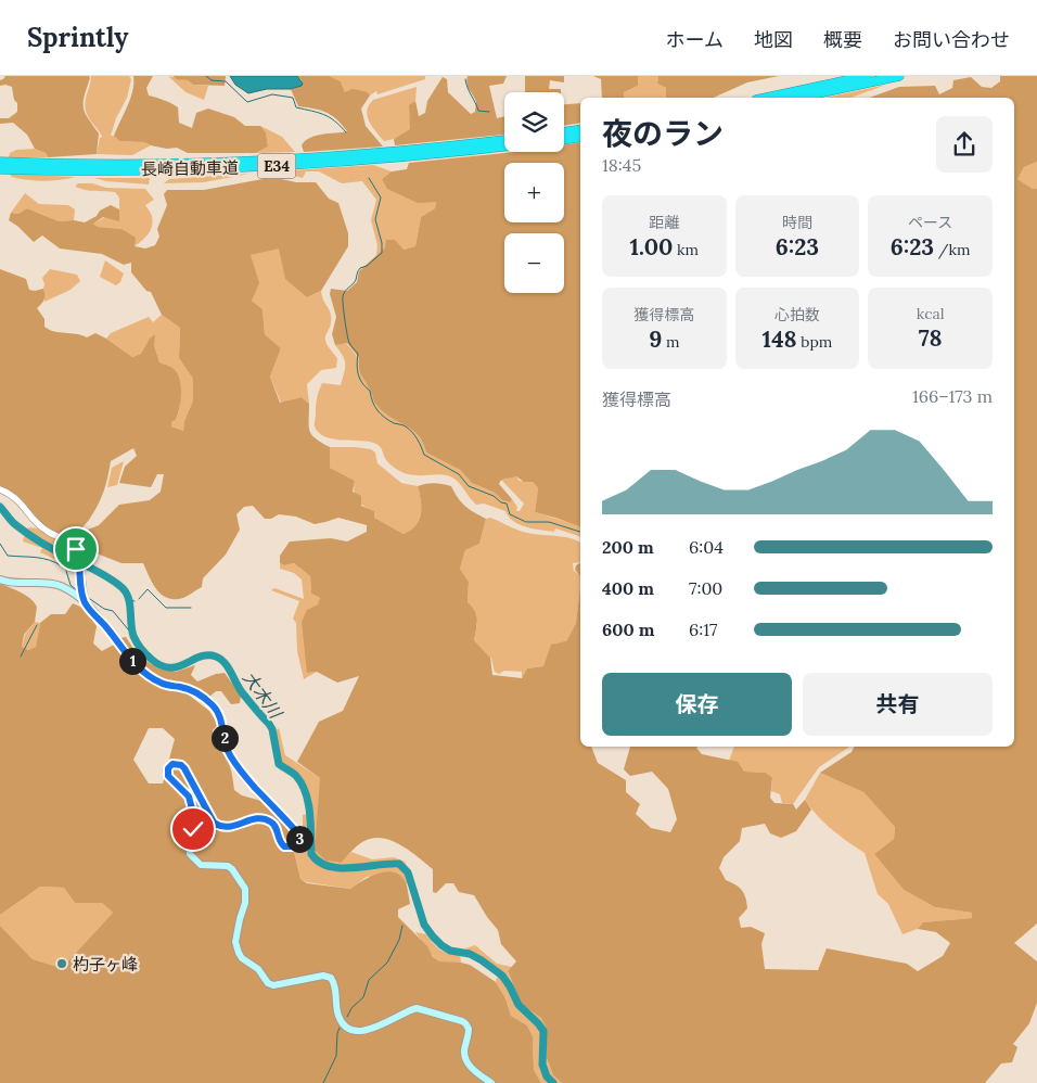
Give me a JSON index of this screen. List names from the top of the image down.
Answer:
{
  "streets": {
    "highway": ["E34", "長崎自動車道"]
  },
  "water": ["大木川"],
  "places": ["杓子ヶ峰"],
  "page": {
    "header": "Sprintly",
    "nav": [
      "ホーム",
      "地図",
      "概要",
      "お問い合わせ"
    ],
    "map_buttons": ["+", "−"],
    "heading": ["夜のラン", "18:45"],
    "stats": [
      ["距離", "1.00 km"],
      ["時間", "6:23"],
      ["ペース", "6:23 /km"],
      ["獲得標高", "9 m"],
      ["心拍数", "148 bpm"],
      ["kcal", "78"]
    ],
    "chart": ["獲得標高", "166–173 m"],
    "list": [
      {
        "name": "200 m",
        "note": "6:04"
      },
      {
        "name": "400 m",
        "note": "7:00"
      },
      {
        "name": "600 m",
        "note": "6:17"
      }
    ],
    "pins": ["1", "2", "3"],
    "buttons": ["保存", "共有"]
  }
}
